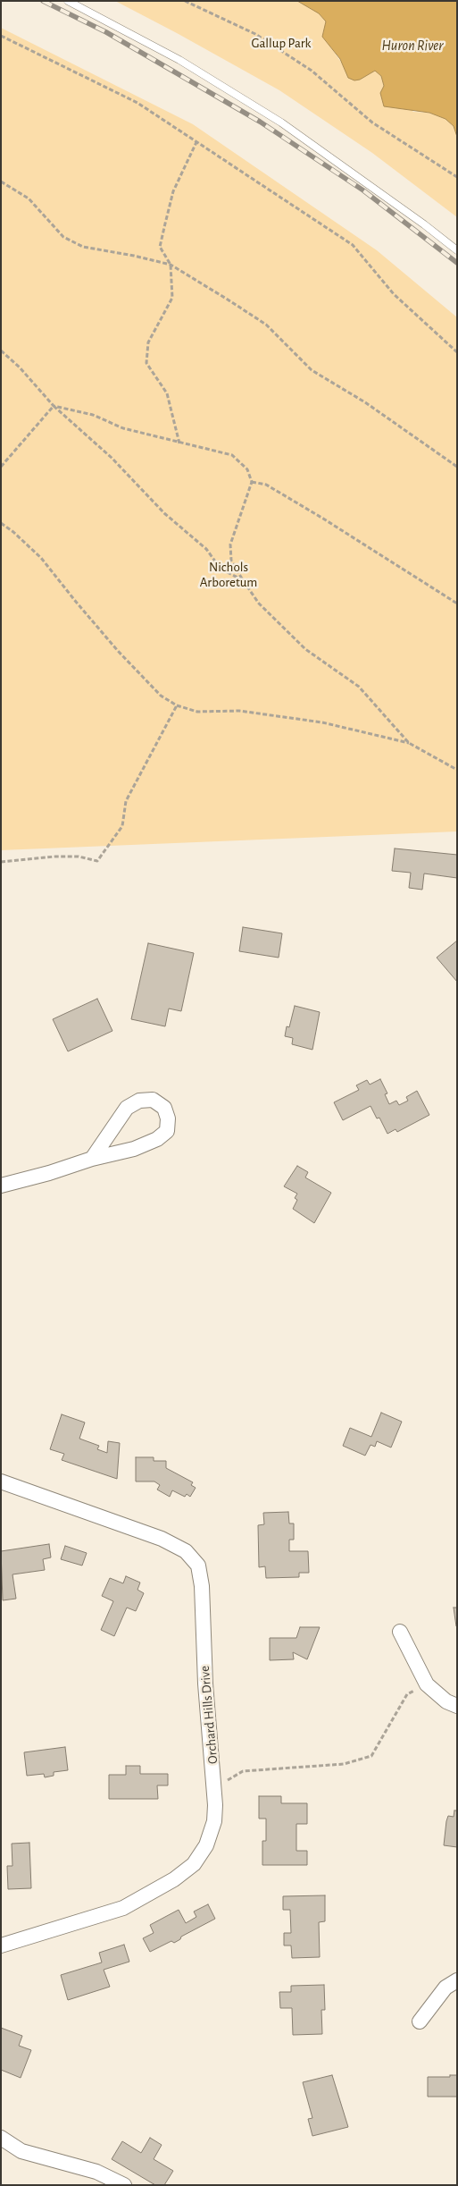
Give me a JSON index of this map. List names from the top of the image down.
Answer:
{
  "streets": {
    "street": ["Orchard Hills Drive"]
  },
  "water": ["Huron River"],
  "parks": ["Gallup Park", "Nichols Arboretum"]
}
